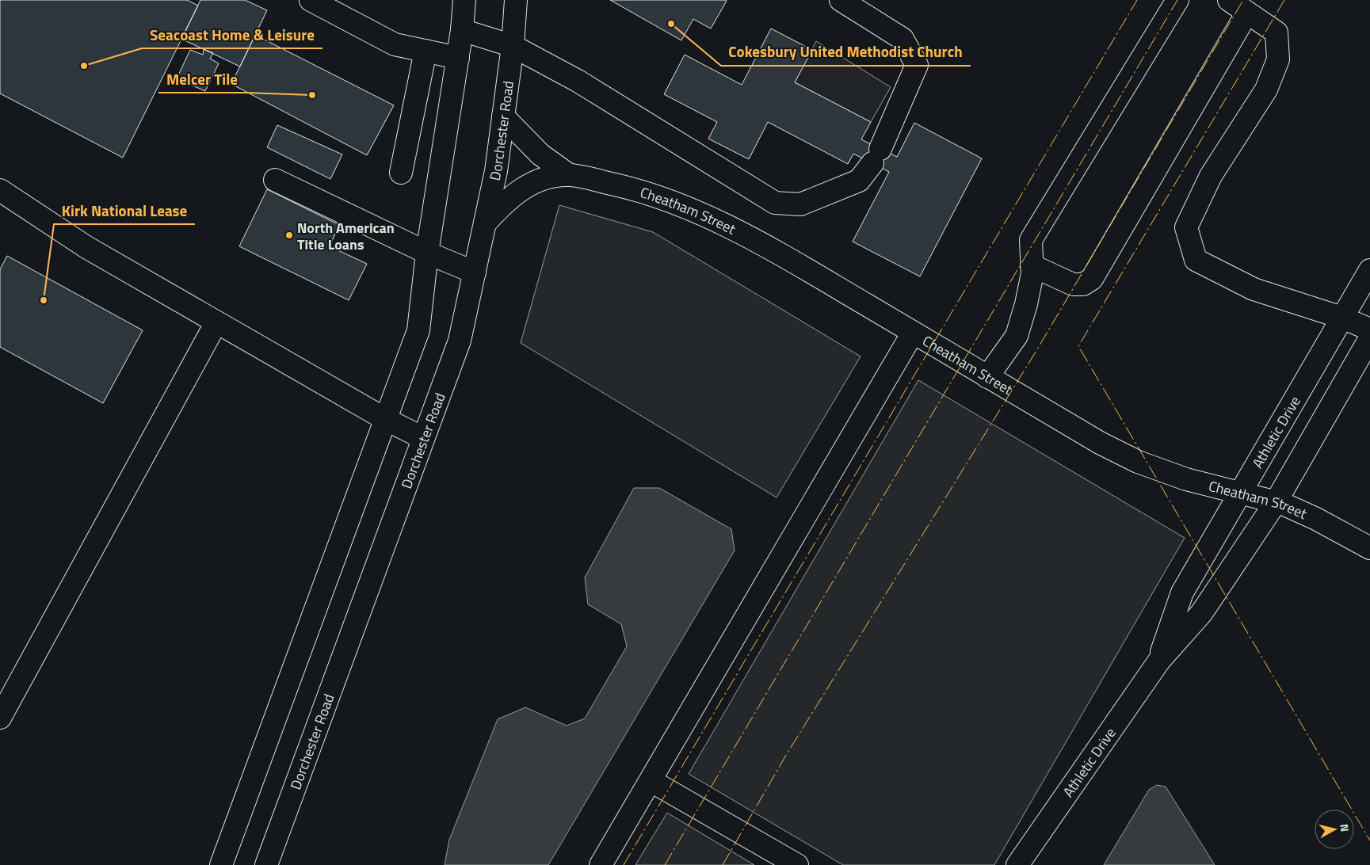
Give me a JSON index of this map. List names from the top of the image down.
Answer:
{
  "streets": {
    "street": ["Dorchester Road", "Cheatham Street", "Athletic Drive"]
  },
  "crossings": [
    ["Dorchester Road", "Cheatham Street"],
    ["Cheatham Street", "Athletic Drive"]
  ],
  "places": [
    "Cokesbury United Methodist Church",
    "Seacoast Home & Leisure",
    "Melcer Tile",
    "North American Title Loans",
    "Kirk National Lease"
  ],
  "north": "right"
}
